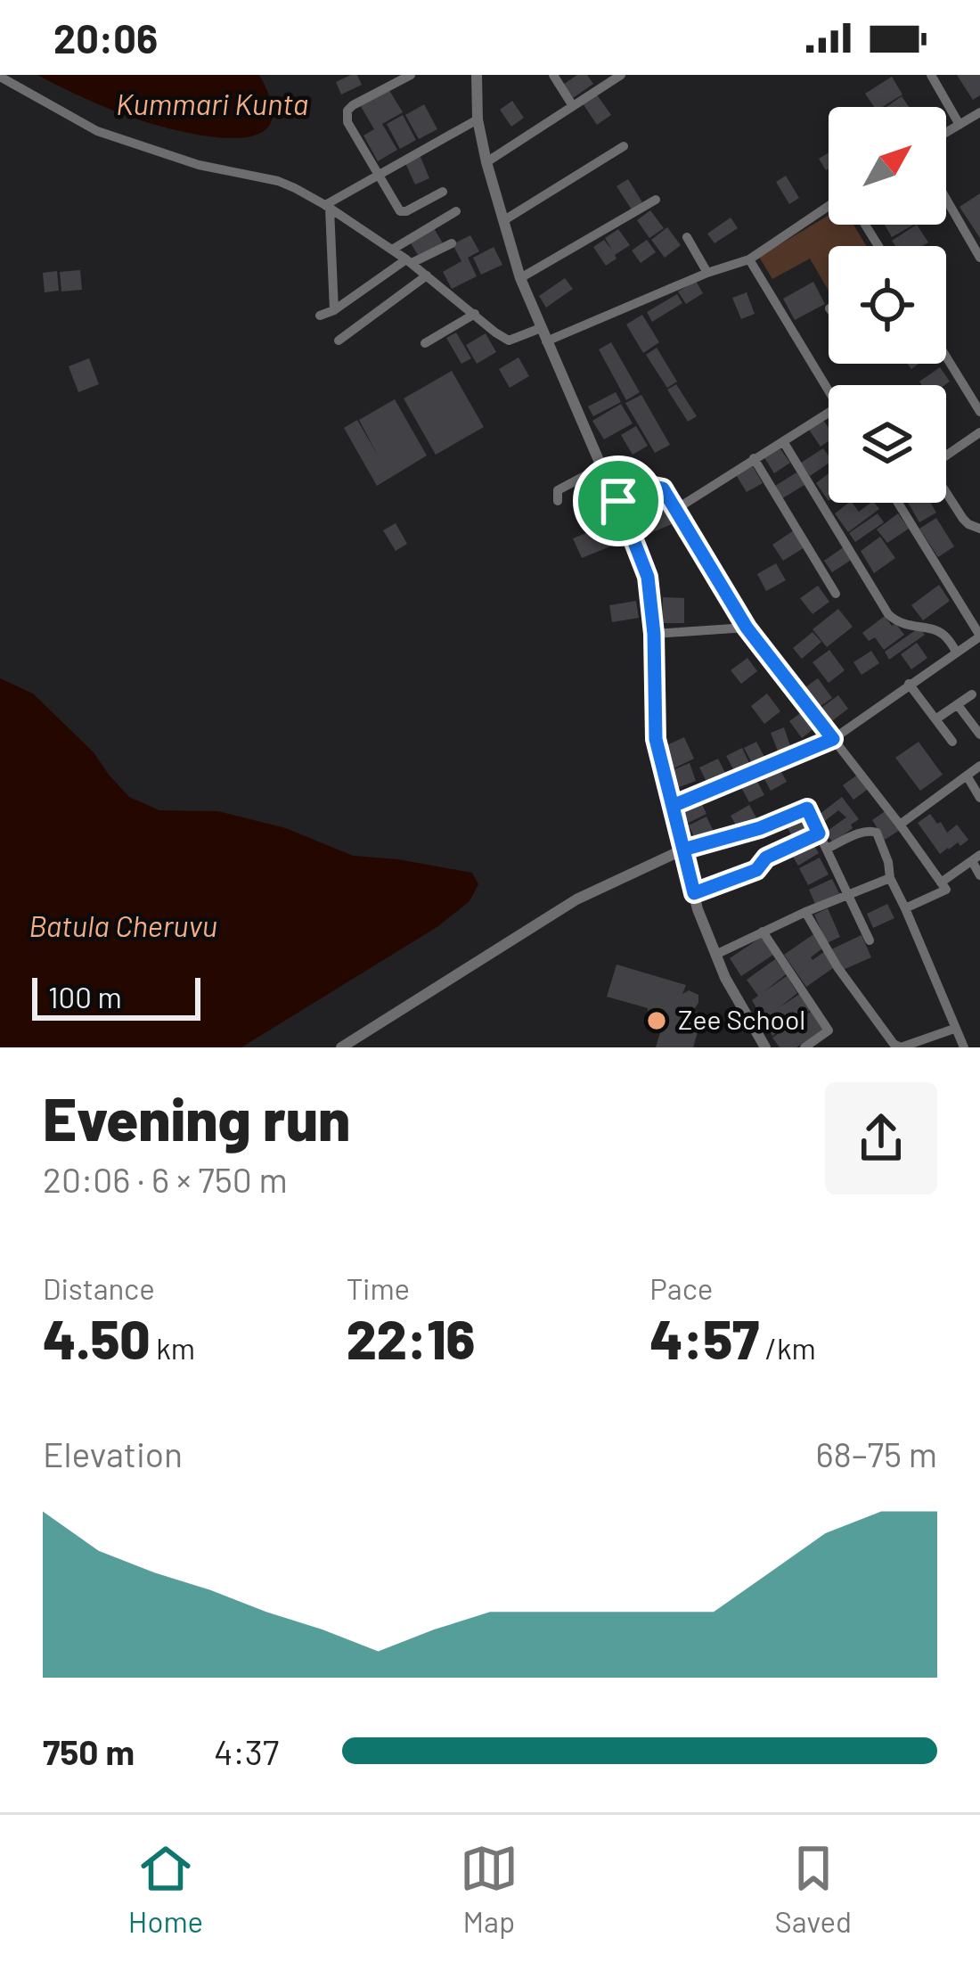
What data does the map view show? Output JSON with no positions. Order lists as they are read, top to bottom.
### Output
{
  "water": ["Kummari Kunta", "Batula Cheruvu"],
  "places": ["Zee School"],
  "scale_bar": "100 m",
  "north": "top right",
  "page": {
    "status": "20:06",
    "scale": "100 m",
    "heading": ["Evening run", "20:06 · 6 × 750 m"],
    "stats": [
      ["Distance", "4.50 km"],
      ["Time", "22:16"],
      ["Pace", "4:57 /km"]
    ],
    "chart": ["Elevation", "68–75 m"],
    "list": [
      {
        "name": "750 m",
        "note": "4:37"
      }
    ],
    "tabs": ["Home", "Map", "Saved"]
  }
}
